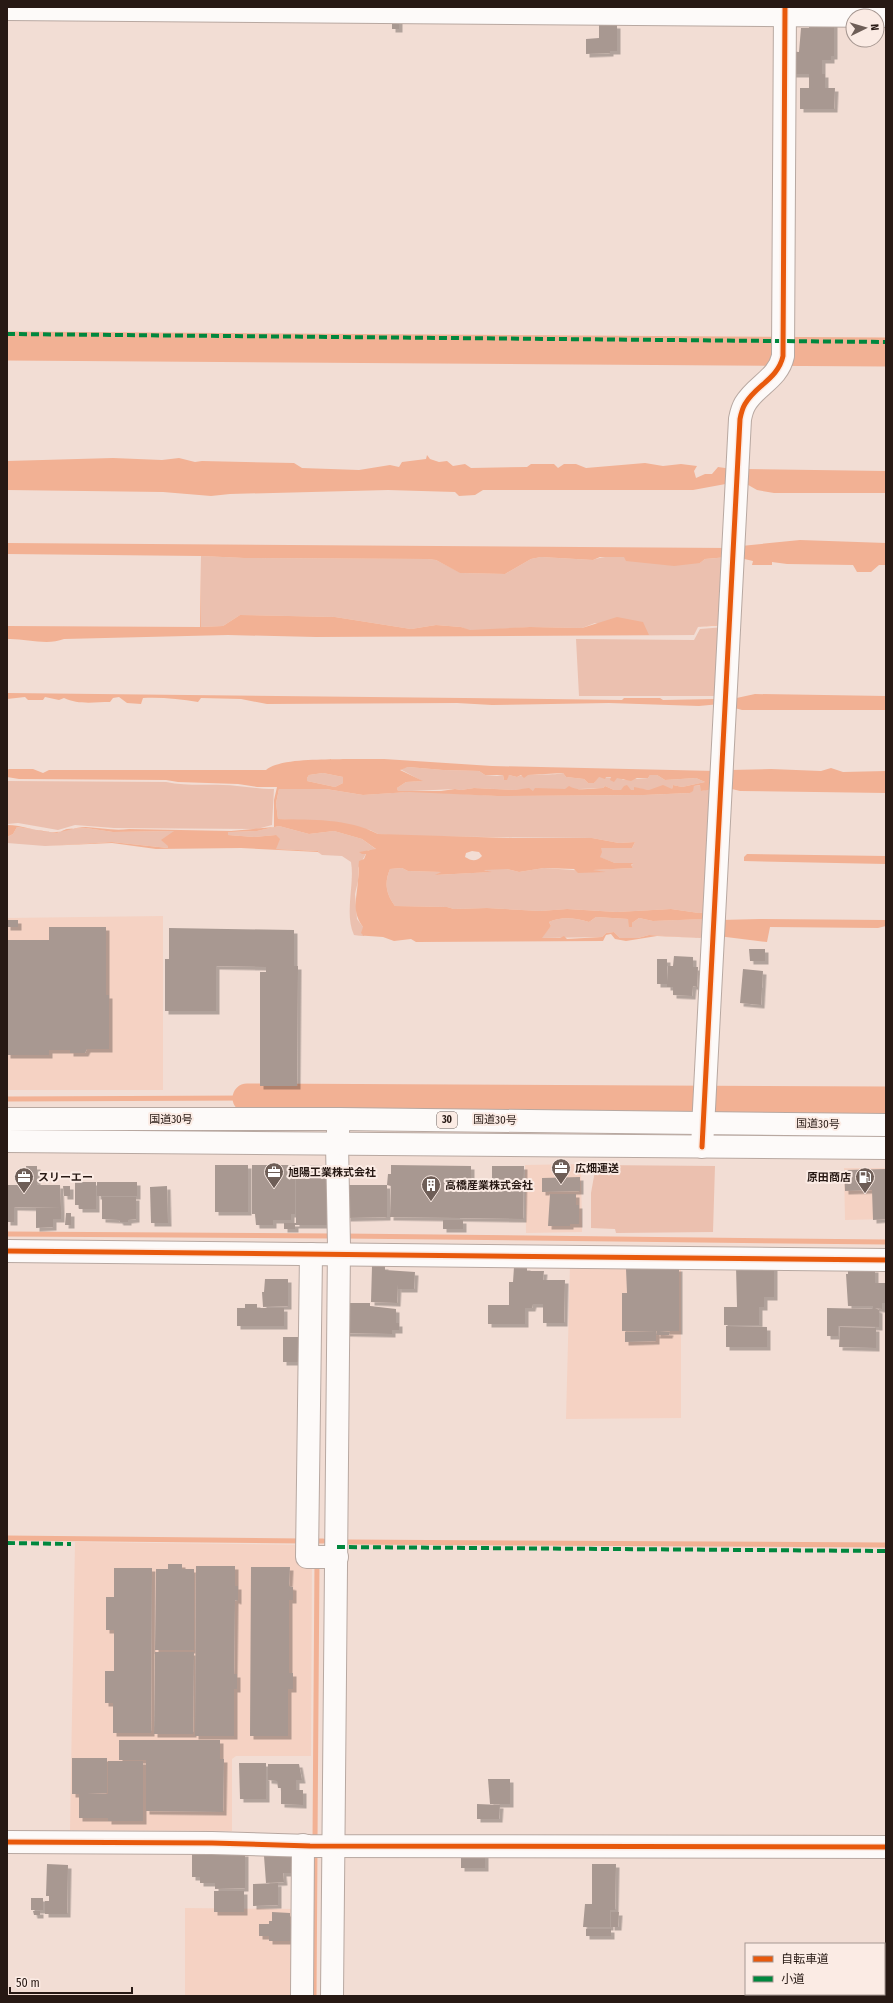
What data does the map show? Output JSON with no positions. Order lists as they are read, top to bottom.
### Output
{
  "streets": {
    "main road": ["国道30号", "30"]
  },
  "places": {
    "office": ["広畑運送", "旭陽工業株式会社", "スリーエー"],
    "fuel station": ["原田商店"],
    "building": ["高橋産業株式会社"]
  },
  "legend": ["自転車道", "小道"],
  "scale_bar": "50 m",
  "north": "right"
}
